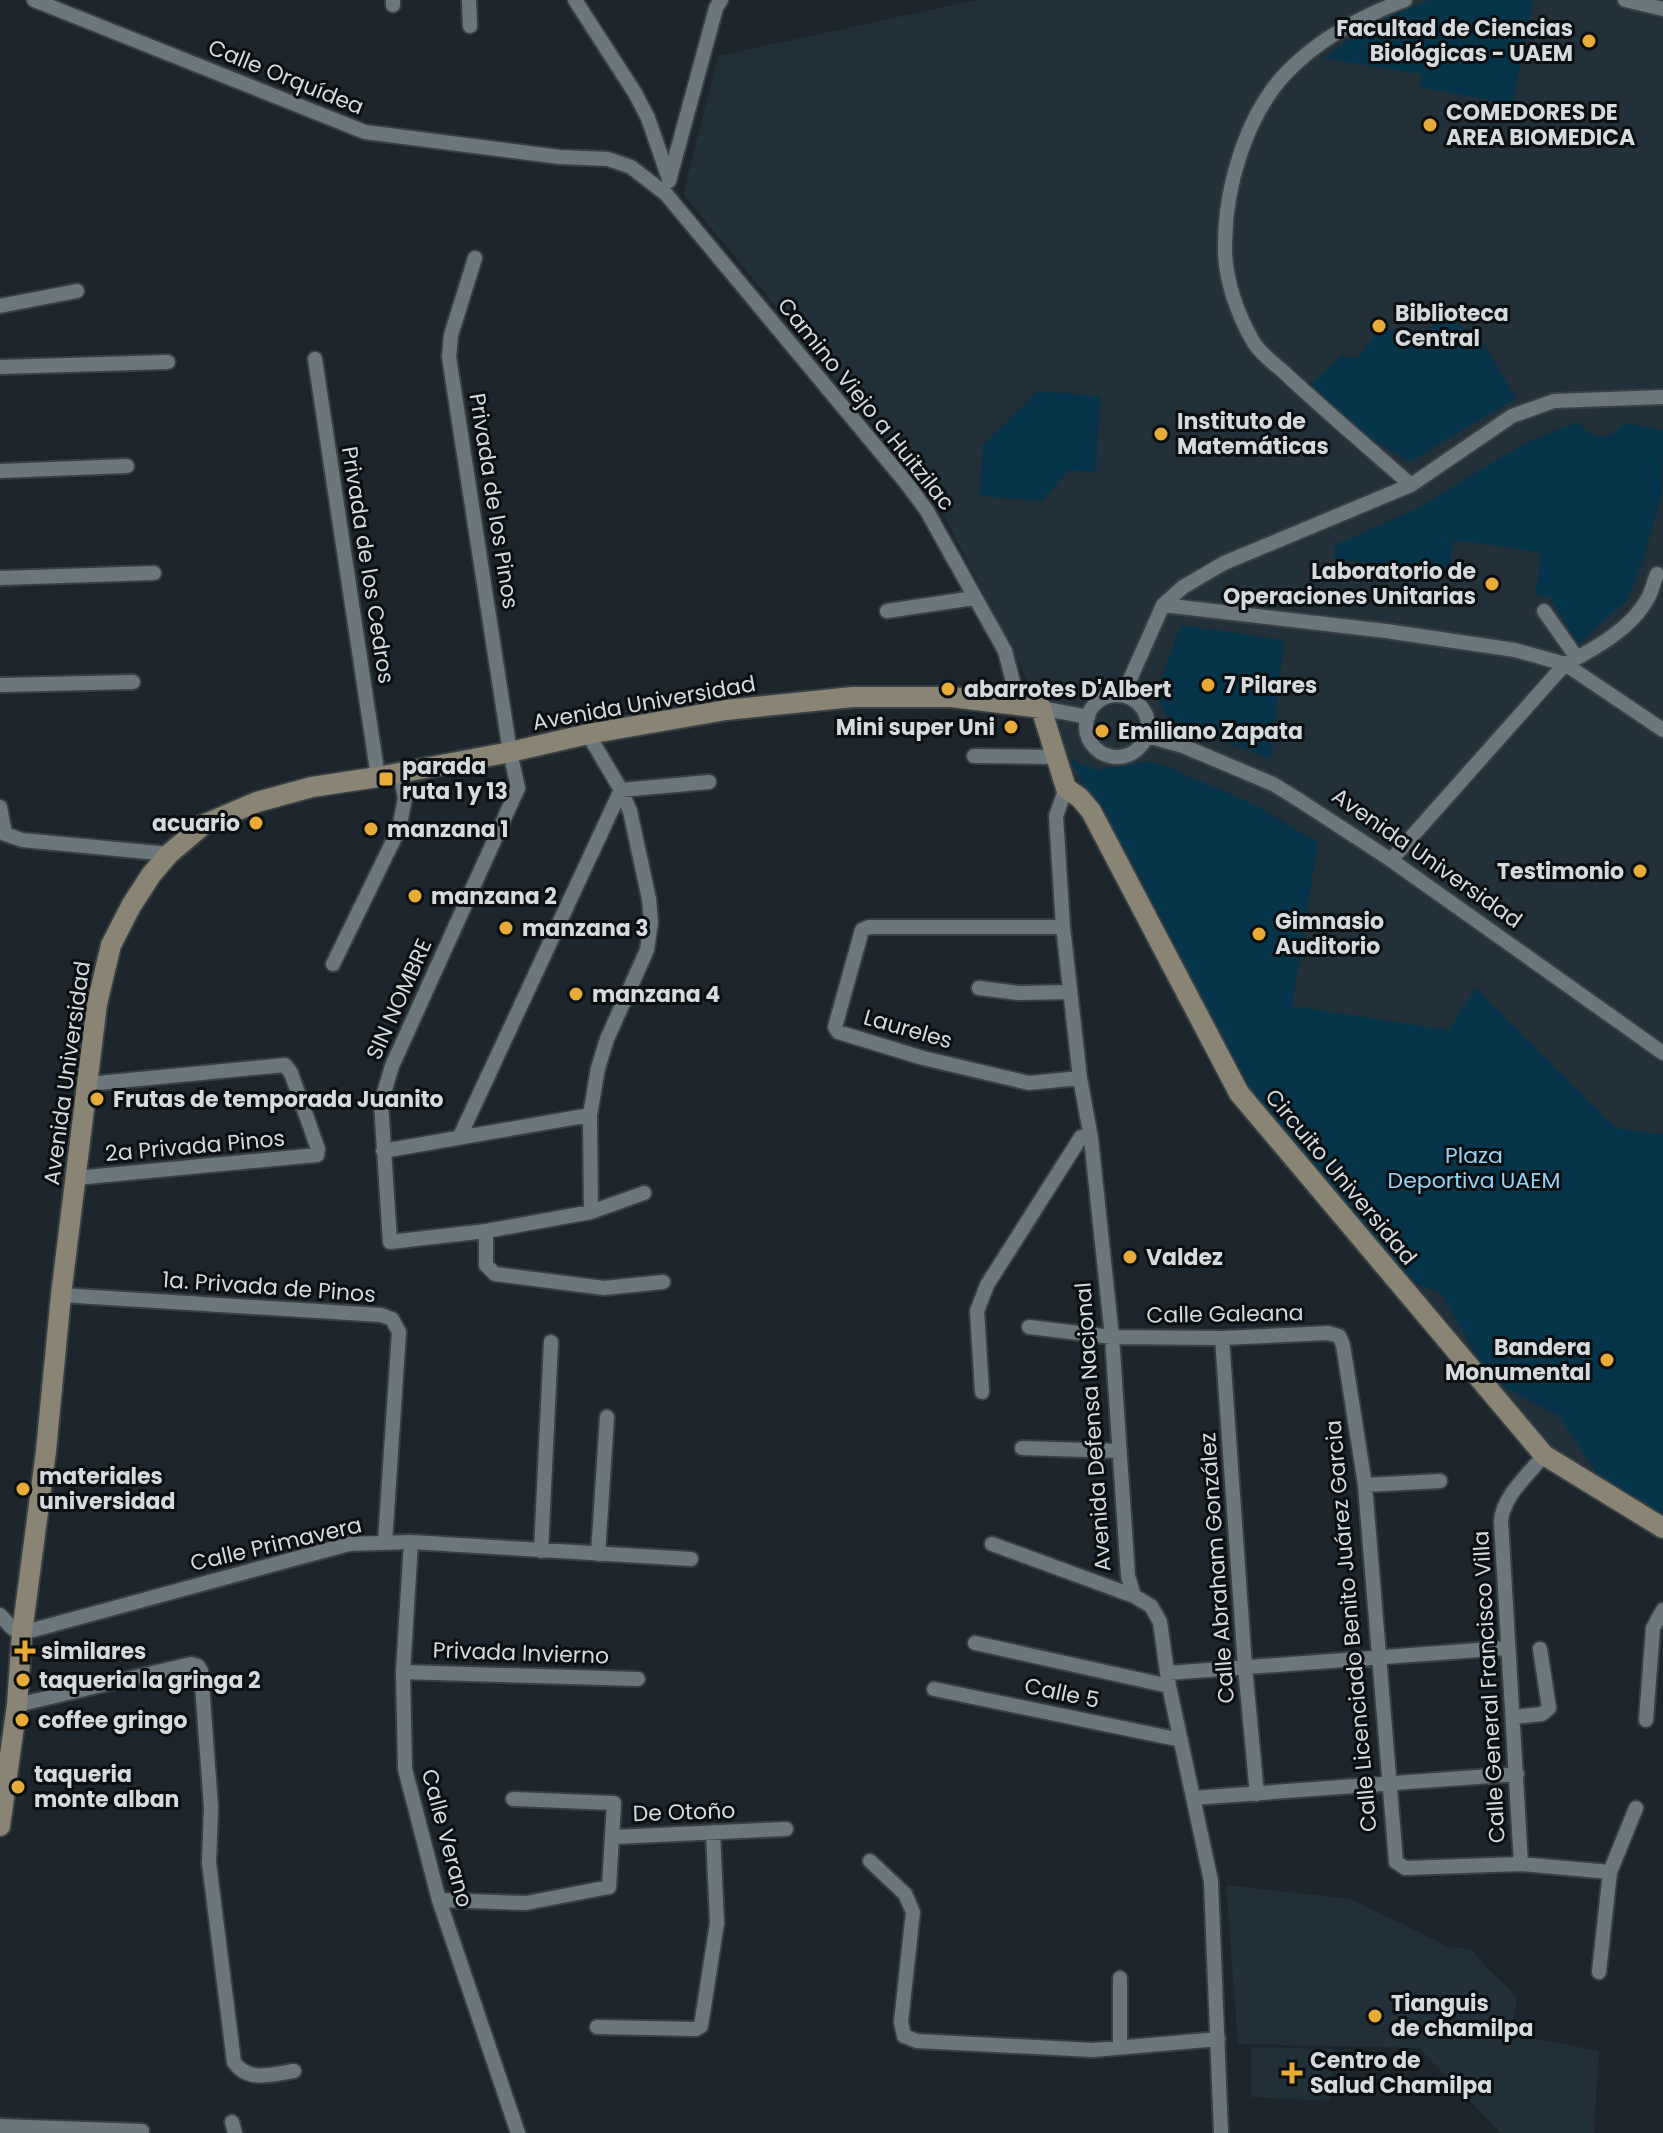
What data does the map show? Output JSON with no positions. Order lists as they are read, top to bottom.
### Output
{
  "streets": {
    "street": [
      "Calle Orquídea",
      "Camino Viejo a Huitzilac",
      "Privada de los Pinos",
      "Privada de los Cedros",
      "Avenida Universidad",
      "SIN NOMBRE",
      "Laureles",
      "2a Privada Pinos",
      "Circuito Universidad",
      "1a. Privada de Pinos",
      "Calle Galeana",
      "Avenida Defensa Nacional",
      "Calle Primavera",
      "Calle Abraham González",
      "Calle Licenciado Benito Juárez Garcia",
      "Privada Invierno",
      "Calle General Francisco Villa",
      "Calle 5",
      "De Otoño",
      "Calle Verano"
    ]
  },
  "crossings": [
    ["Calle Orquídea", "Camino Viejo a Huitzilac"],
    ["Camino Viejo a Huitzilac", "Avenida Universidad"],
    ["Privada de los Pinos", "Avenida Universidad"],
    ["Privada de los Pinos", "SIN NOMBRE"],
    ["Privada de los Cedros", "Avenida Universidad"],
    ["Avenida Universidad", "SIN NOMBRE"],
    ["Avenida Universidad", "2a Privada Pinos"],
    ["Avenida Universidad", "1a. Privada de Pinos"],
    ["Avenida Universidad", "Calle Primavera"],
    ["Laureles", "Avenida Defensa Nacional"],
    ["Circuito Universidad", "Avenida Defensa Nacional"],
    ["Circuito Universidad", "Calle General Francisco Villa"],
    ["1a. Privada de Pinos", "Calle Primavera"],
    ["Calle Galeana", "Avenida Defensa Nacional"],
    ["Calle Galeana", "Calle Abraham González"],
    ["Calle Galeana", "Calle Licenciado Benito Juárez Garcia"],
    ["Avenida Defensa Nacional", "Calle 5"],
    ["Calle Primavera", "Calle Verano"],
    ["Calle Licenciado Benito Juárez Garcia", "Calle General Francisco Villa"],
    ["Privada Invierno", "Calle Verano"],
    ["De Otoño", "Calle Verano"]
  ],
  "parks": ["Plaza Deportiva UAEM"],
  "places": {
    "other": [
      "Facultad de Ciencias Biológicas - UAEM",
      "COMEDORES DE AREA BIOMEDICA",
      "Biblioteca Central",
      "Instituto de Matemáticas",
      "Laboratorio de Operaciones Unitarias",
      "7 Pilares",
      "abarrotes D'Albert",
      "Mini super Uni",
      "Emiliano Zapata",
      "acuario",
      "manzana 1",
      "Testimonio",
      "manzana 2",
      "manzana 3",
      "Gimnasio Auditorio",
      "manzana 4",
      "Frutas de temporada Juanito",
      "Valdez",
      "Bandera Monumental",
      "materiales universidad",
      "taqueria la gringa 2",
      "coffee gringo",
      "taqueria monte alban",
      "Tianguis de chamilpa"
    ],
    "transit": ["parada ruta 1 y 13"],
    "health": ["similares", "Centro de Salud Chamilpa"]
  }
}
